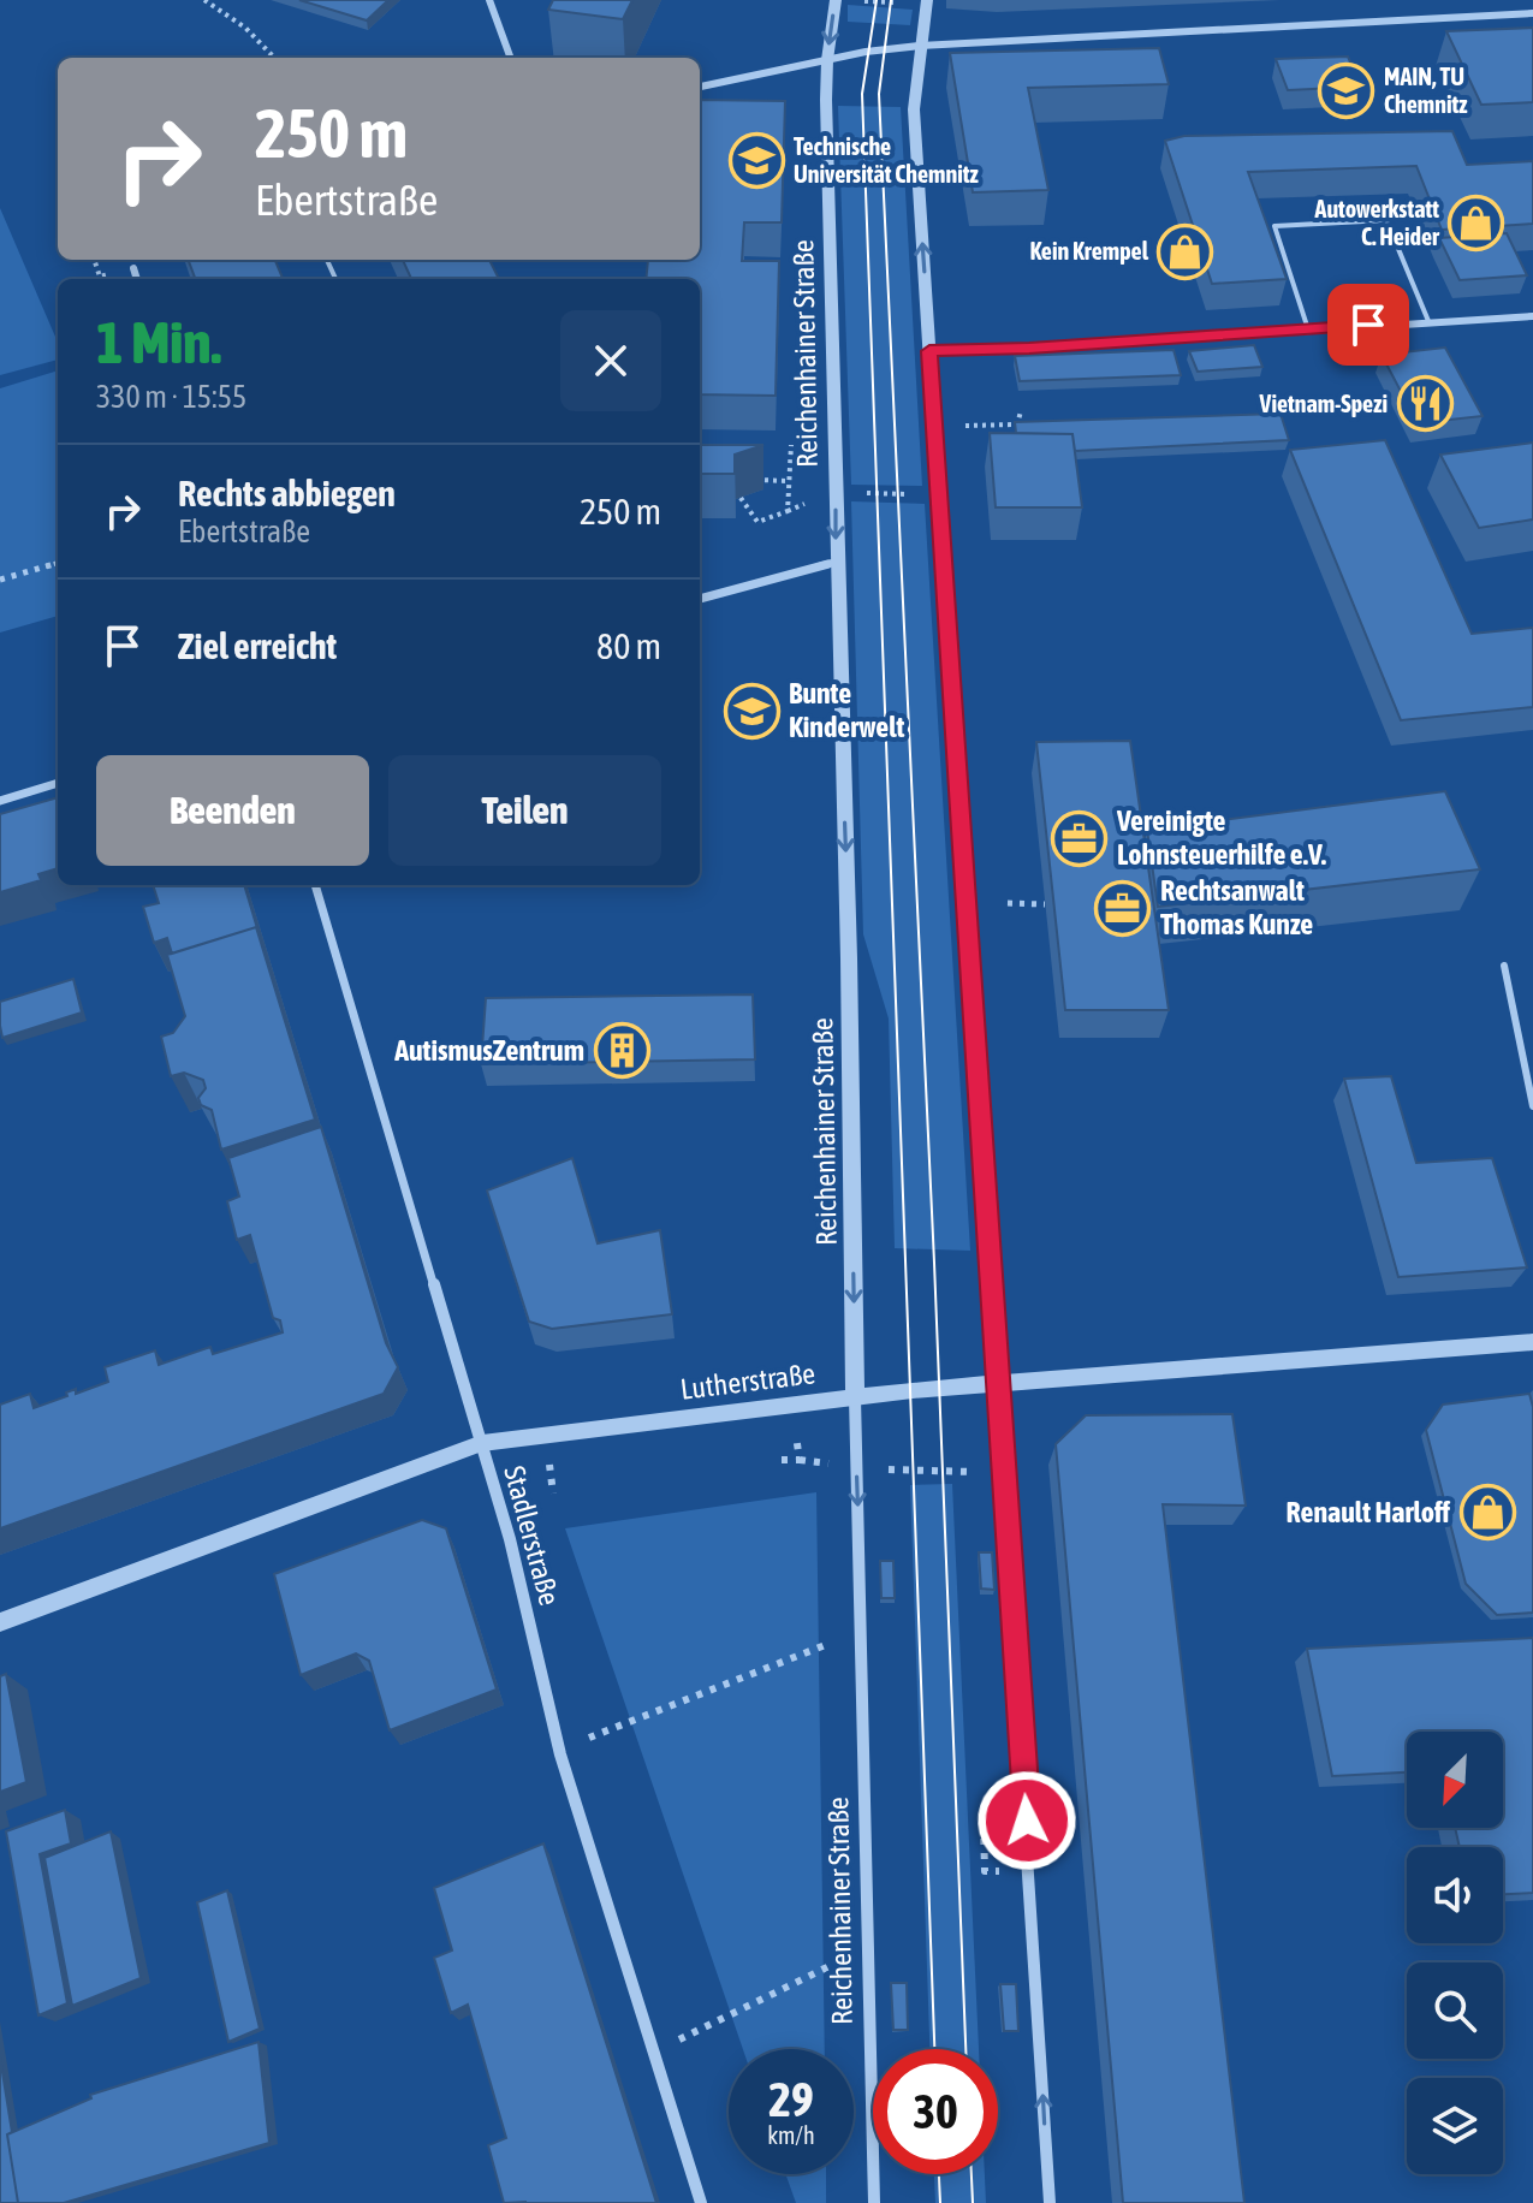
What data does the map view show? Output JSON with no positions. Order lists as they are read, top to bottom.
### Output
{
  "streets": {
    "street": ["Reichenhainer Straße", "Lutherstraße", "Stadlerstraße"]
  },
  "crossings": [
    ["Reichenhainer Straße", "Lutherstraße"],
    ["Lutherstraße", "Stadlerstraße"]
  ],
  "places": {
    "school or university": ["MAIN, TU Chemnitz", "Technische Universität Chemnitz", "Bunte Kinderwelt"],
    "shop": ["Autowerkstatt C. Heider", "Kein Krempel", "Renault Harloff"],
    "restaurant": ["Vietnam-Spezi"],
    "office": ["Vereinigte Lohnsteuerhilfe e.V.", "Rechtsanwalt Thomas Kunze"],
    "building": ["AutismusZentrum"]
  },
  "north": "bottom left",
  "page": {
    "turn": ["250 m", "Ebertstraße"],
    "heading": ["1 Min.", "330 m · 15:55"],
    "list": [
      {
        "name": "Rechts abbiegen",
        "note": "Ebertstraße",
        "value": "250 m"
      },
      {
        "name": "Ziel erreicht",
        "value": "80 m"
      }
    ],
    "buttons": ["Beenden", "Teilen"],
    "speed": "29 km/h",
    "limit": "30"
  }
}
